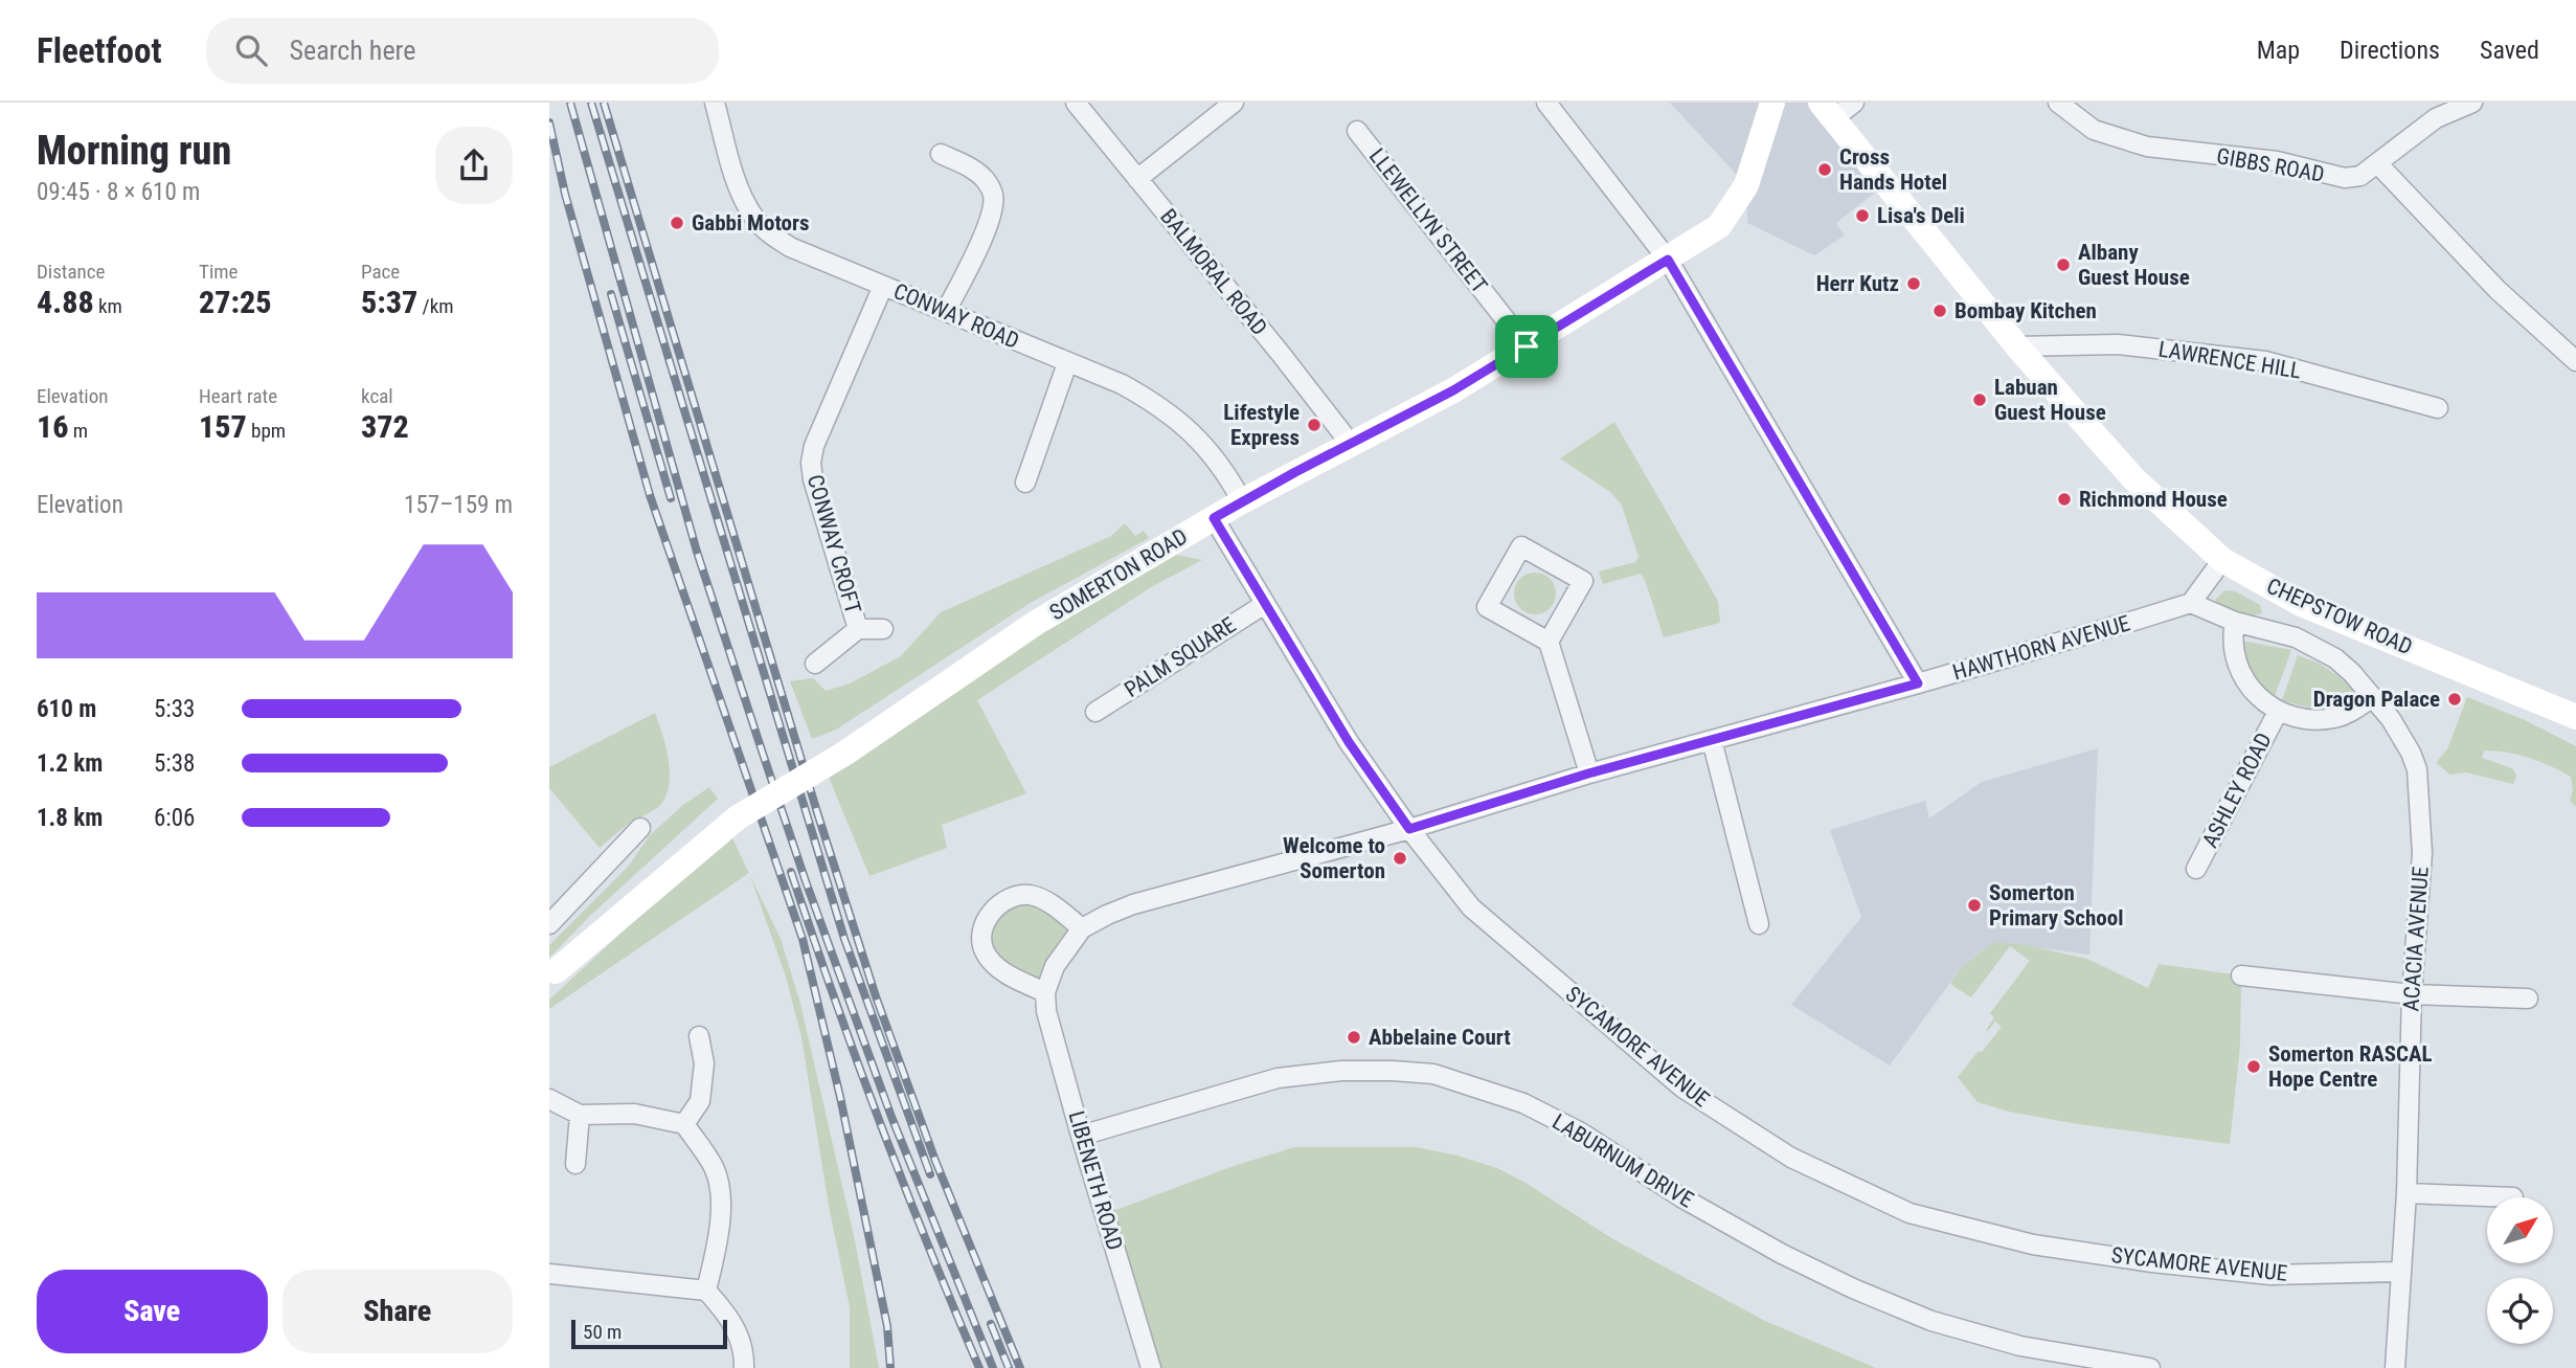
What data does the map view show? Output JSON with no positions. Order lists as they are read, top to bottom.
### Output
{
  "streets": {
    "street": [
      "GIBBS ROAD",
      "LLEWELLYN STREET",
      "BALMORAL ROAD",
      "CONWAY ROAD",
      "LAWRENCE HILL",
      "CONWAY CROFT",
      "SOMERTON ROAD",
      "CHEPSTOW ROAD",
      "HAWTHORN AVENUE",
      "PALM SQUARE",
      "ASHLEY ROAD",
      "ACACIA AVENUE",
      "SYCAMORE AVENUE",
      "LABURNUM DRIVE",
      "LIBENETH ROAD"
    ]
  },
  "crossings": [
    ["LLEWELLYN STREET", "SOMERTON ROAD"],
    ["BALMORAL ROAD", "SOMERTON ROAD"],
    ["CONWAY ROAD", "CONWAY CROFT"],
    ["CONWAY ROAD", "SOMERTON ROAD"],
    ["LAWRENCE HILL", "CHEPSTOW ROAD"],
    ["SOMERTON ROAD", "SYCAMORE AVENUE"],
    ["HAWTHORN AVENUE", "ACACIA AVENUE"],
    ["HAWTHORN AVENUE", "SYCAMORE AVENUE"],
    ["HAWTHORN AVENUE", "LIBENETH ROAD"],
    ["PALM SQUARE", "SYCAMORE AVENUE"],
    ["ACACIA AVENUE", "SYCAMORE AVENUE"],
    ["LABURNUM DRIVE", "LIBENETH ROAD"]
  ],
  "places": [
    "Cross Hands Hotel",
    "Lisa's Deli",
    "Gabbi Motors",
    "Albany Guest House",
    "Herr Kutz",
    "Bombay Kitchen",
    "Labuan Guest House",
    "Lifestyle Express",
    "Richmond House",
    "Dragon Palace",
    "Welcome to Somerton",
    "Somerton Primary School",
    "Abbelaine Court",
    "Somerton RASCAL Hope Centre"
  ],
  "scale_bar": "50 m",
  "north": "top right",
  "page": {
    "header": "Fleetfoot",
    "search": "Search here",
    "nav": ["Map", "Directions", "Saved"],
    "heading": ["Morning run", "09:45 · 8 × 610 m"],
    "stats": [
      ["Distance", "4.88 km"],
      ["Time", "27:25"],
      ["Pace", "5:37 /km"],
      ["Elevation", "16 m"],
      ["Heart rate", "157 bpm"],
      ["kcal", "372"]
    ],
    "chart": ["Elevation", "157–159 m"],
    "list": [
      {
        "name": "610 m",
        "note": "5:33"
      },
      {
        "name": "1.2 km",
        "note": "5:38"
      },
      {
        "name": "1.8 km",
        "note": "6:06"
      }
    ],
    "buttons": ["Save", "Share"],
    "scale": "50 m"
  }
}
